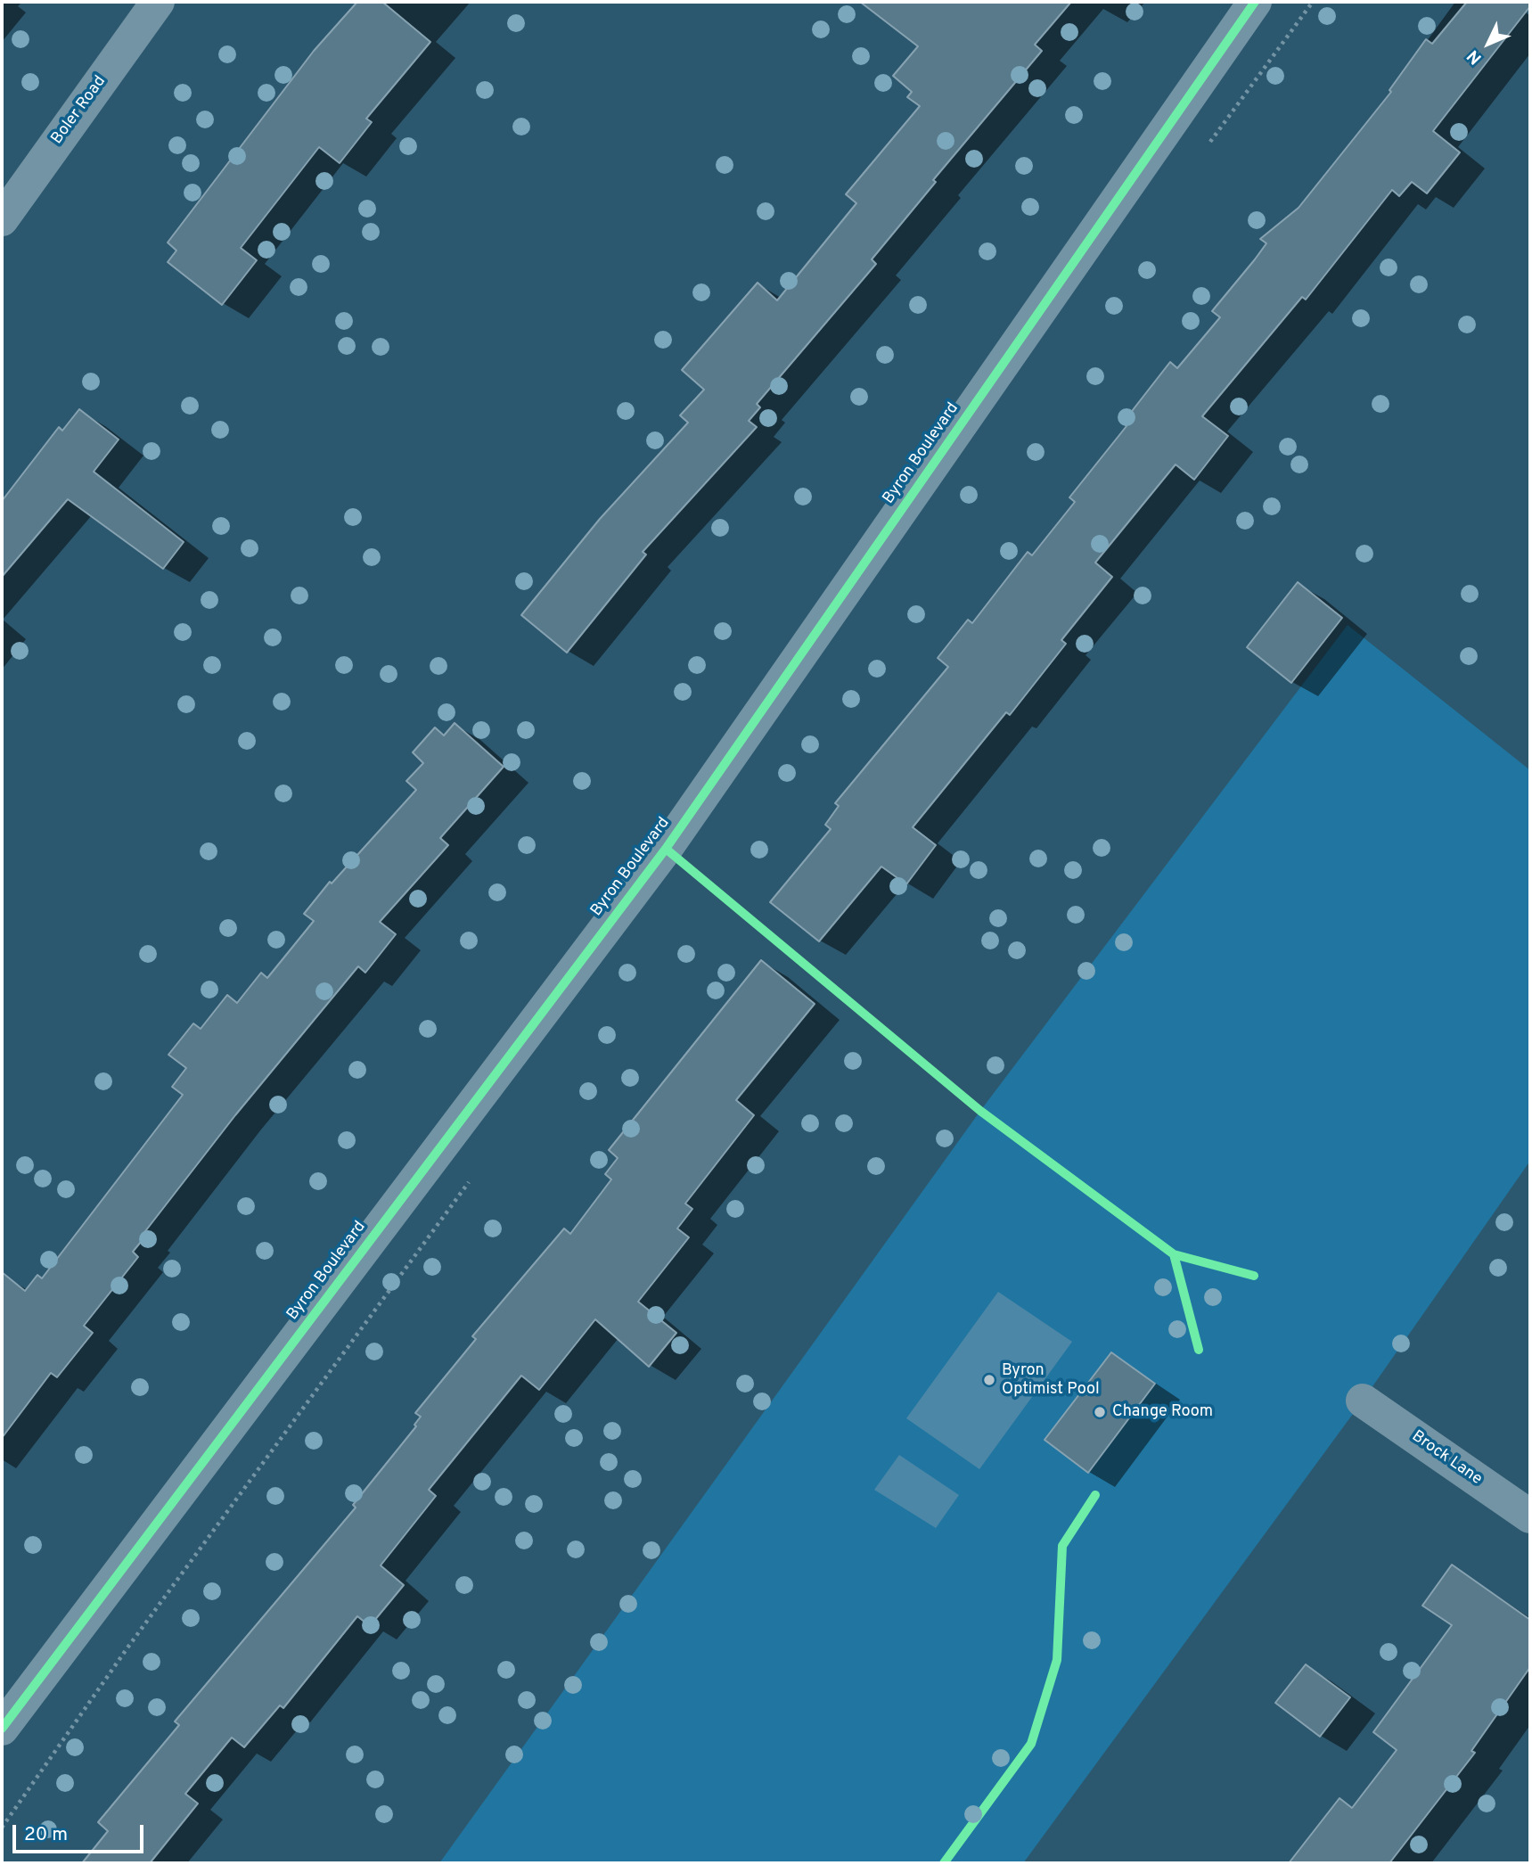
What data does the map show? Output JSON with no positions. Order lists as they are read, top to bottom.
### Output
{
  "streets": {
    "street": ["Boler Road", "Byron Boulevard", "Brock Lane"]
  },
  "places": ["Byron Optimist Pool", "Change Room"],
  "scale_bar": "20 m",
  "north": "bottom left"
}
